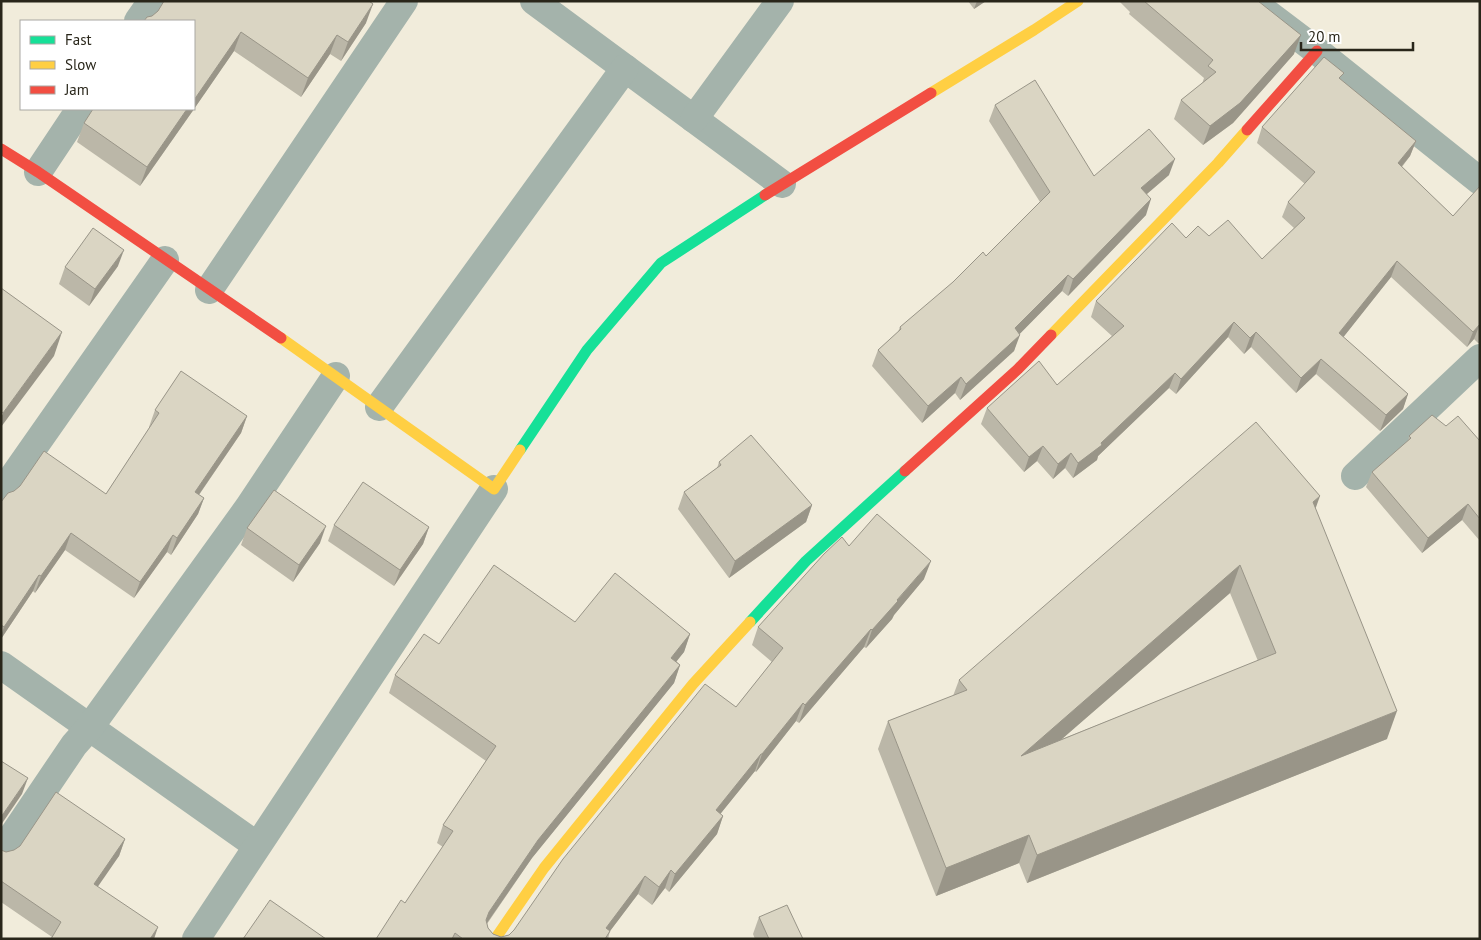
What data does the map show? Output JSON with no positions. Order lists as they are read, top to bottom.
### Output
{
  "legend": ["Fast", "Slow", "Jam"],
  "scale_bar": "20 m"
}
